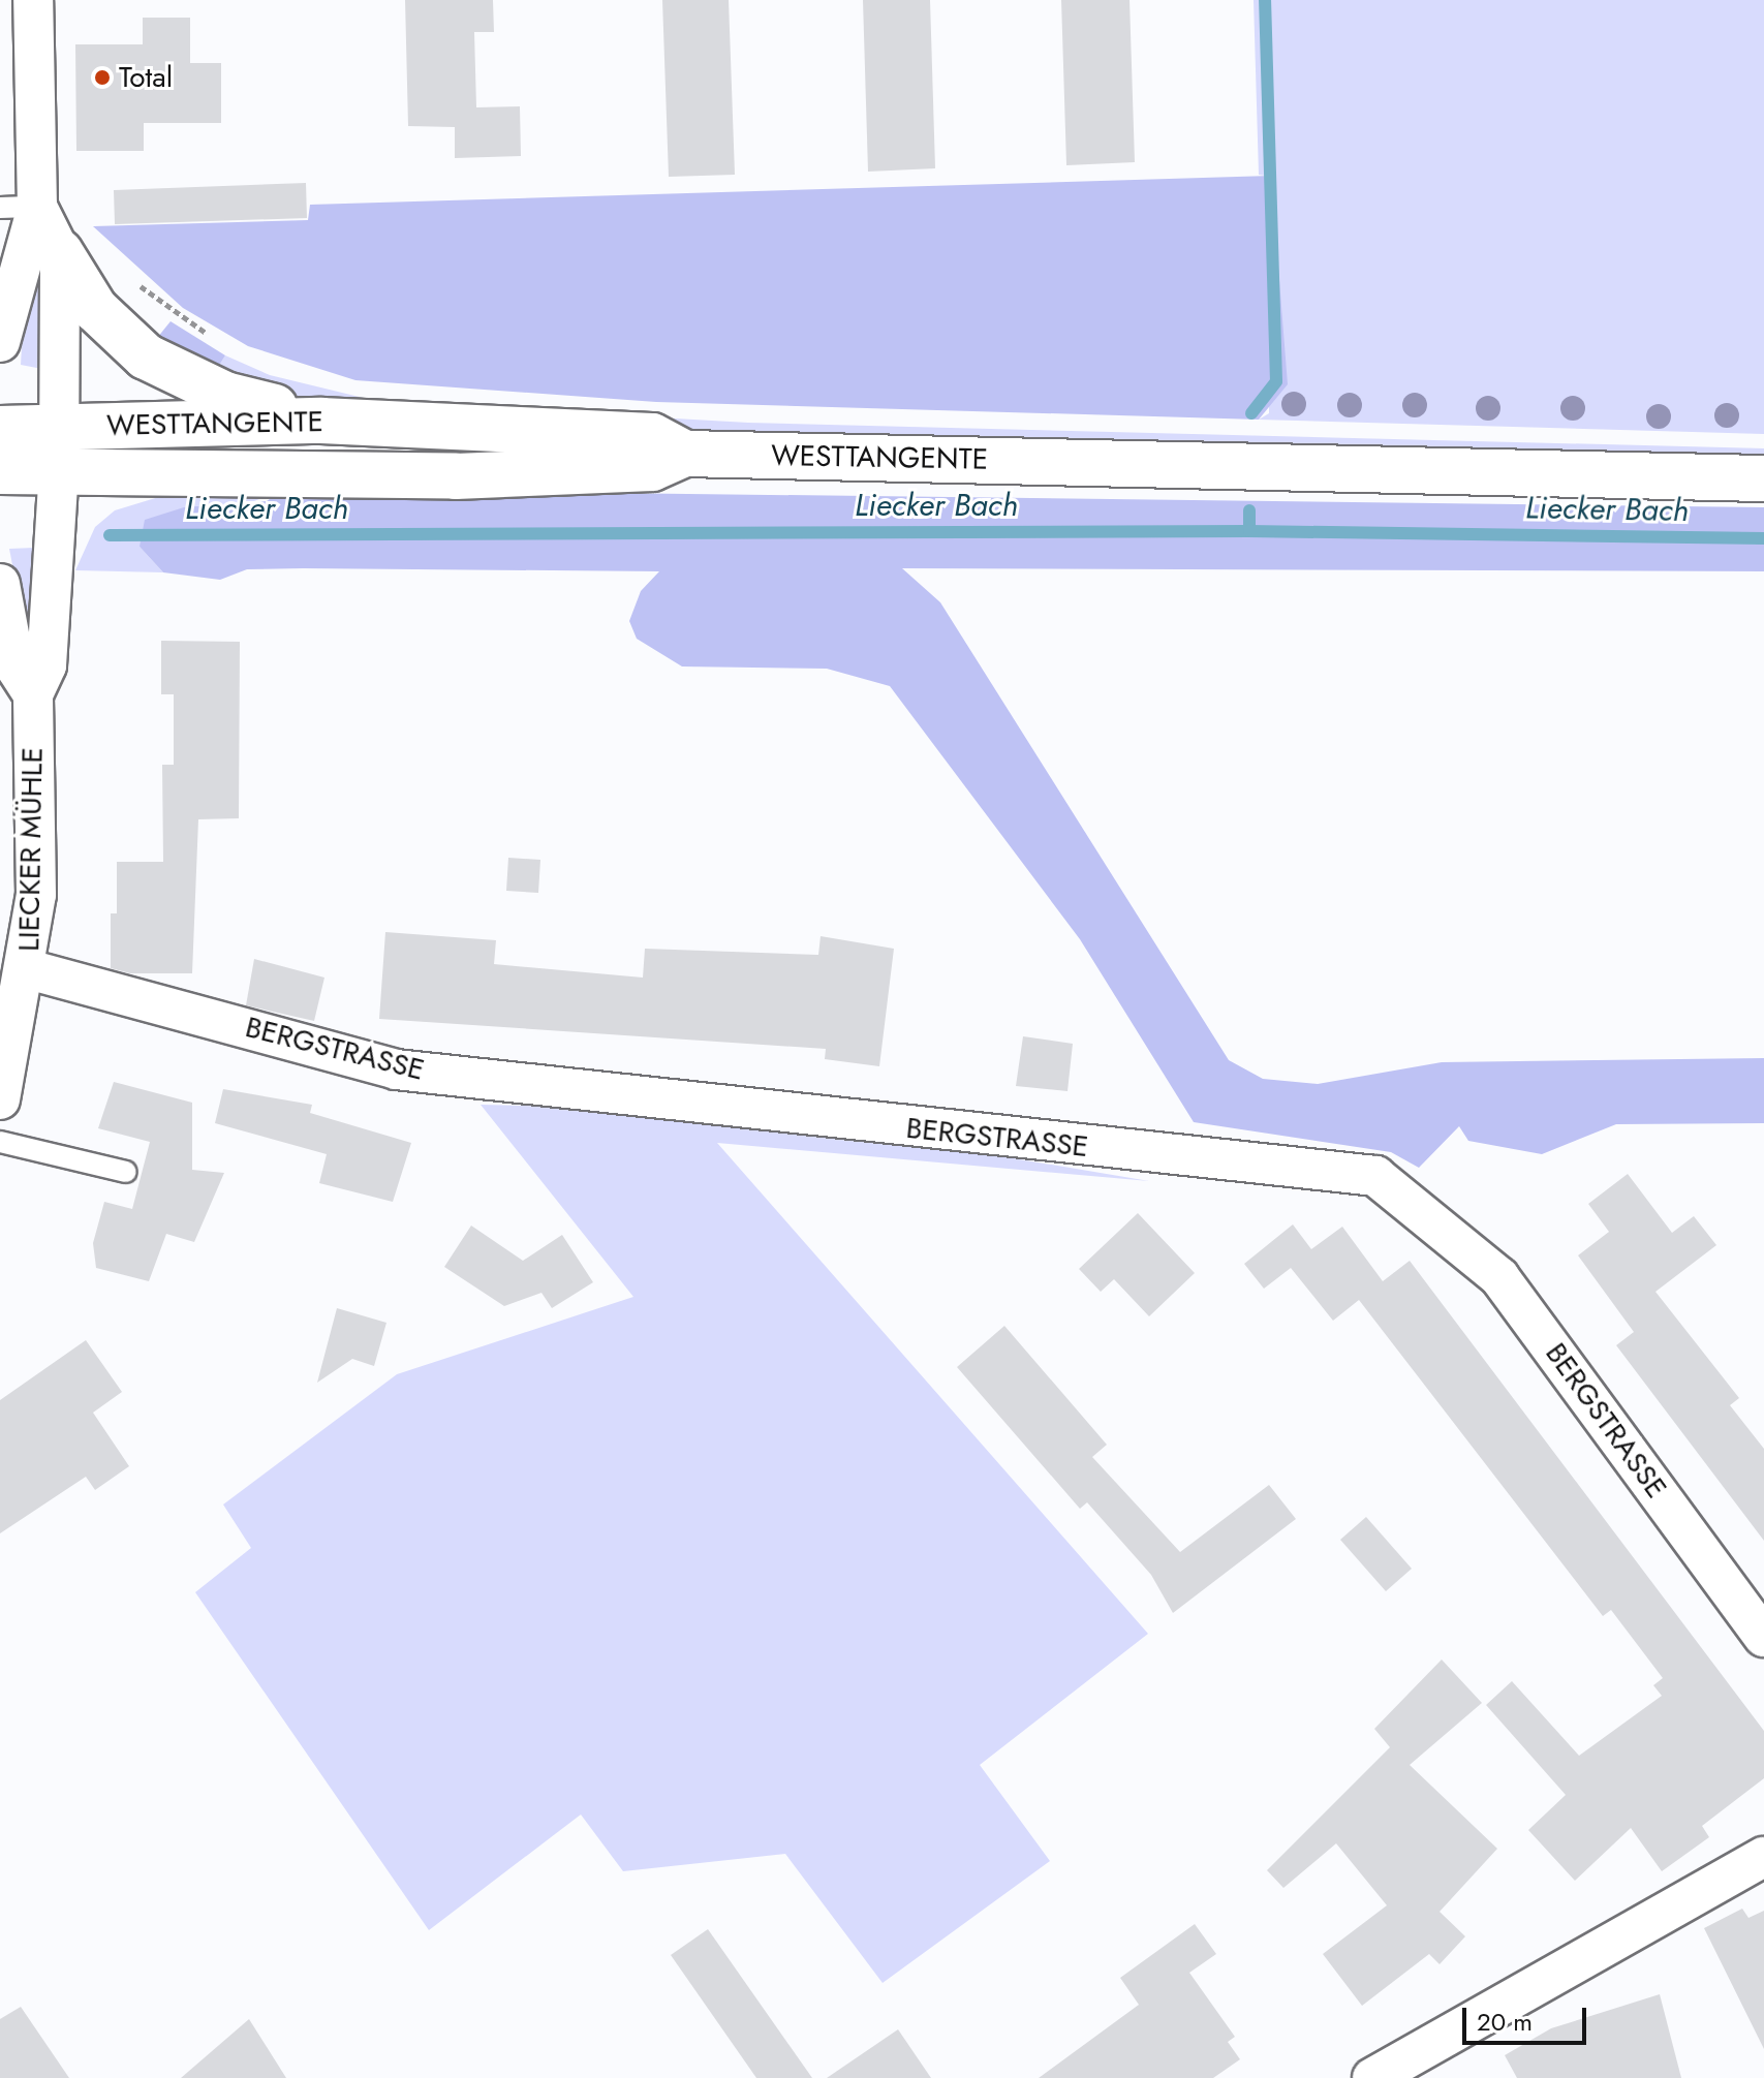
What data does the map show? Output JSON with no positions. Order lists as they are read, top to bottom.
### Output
{
  "streets": {
    "main road": ["WESTTANGENTE"],
    "street": ["LIECKER MÜHLE", "BERGSTRASSE"]
  },
  "crossings": [
    ["WESTTANGENTE", "LIECKER MÜHLE"],
    ["LIECKER MÜHLE", "BERGSTRASSE"]
  ],
  "water": ["Liecker Bach"],
  "places": ["Total"],
  "scale_bar": "20 m"
}
